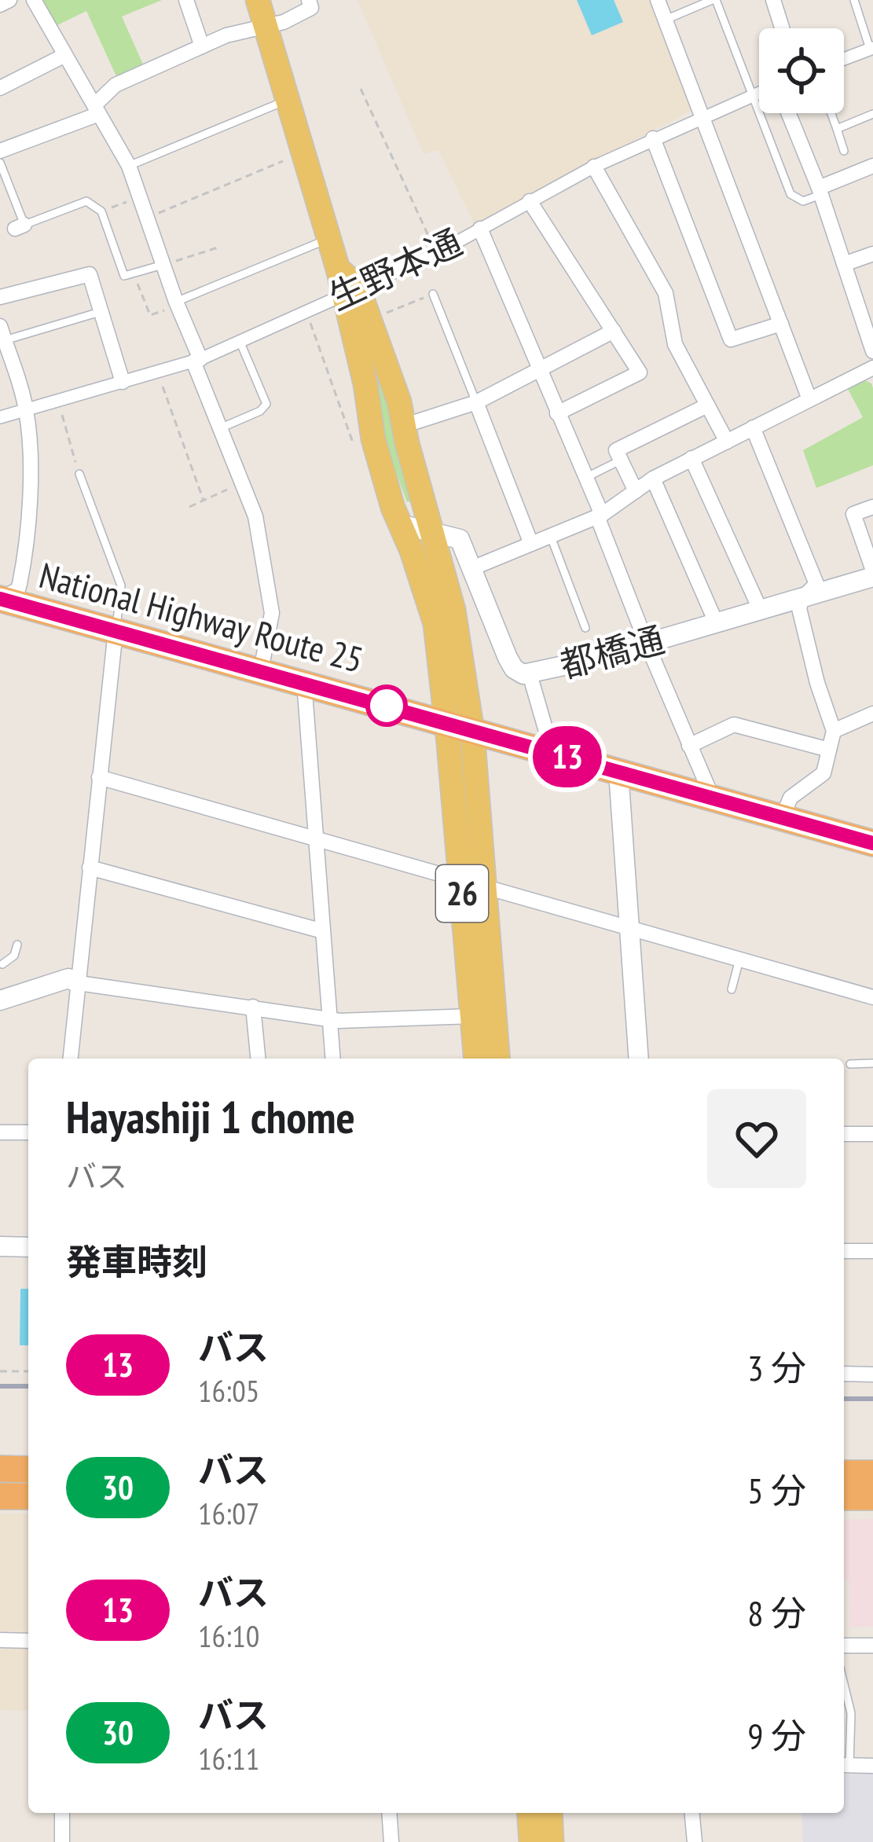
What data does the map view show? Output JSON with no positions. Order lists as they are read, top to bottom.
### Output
{
  "streets": {
    "highway": ["National Highway Route 25"],
    "main road": ["26"],
    "street": ["生野本通", "都橋通"]
  },
  "crossings": [
    ["National Highway Route 25", "26"]
  ],
  "lines": ["bus line 13"],
  "page": {
    "on_map": "13",
    "heading": [
      ["Hayashiji 1 chome", "バス"],
      "発車時刻"
    ],
    "list": [
      {
        "mark": "13",
        "name": "バス",
        "note": "16:05",
        "value": "3 分"
      },
      {
        "mark": "30",
        "name": "バス",
        "note": "16:07",
        "value": "5 分"
      },
      {
        "mark": "13",
        "name": "バス",
        "note": "16:10",
        "value": "8 分"
      },
      {
        "mark": "30",
        "name": "バス",
        "note": "16:11",
        "value": "9 分"
      }
    ]
  }
}
